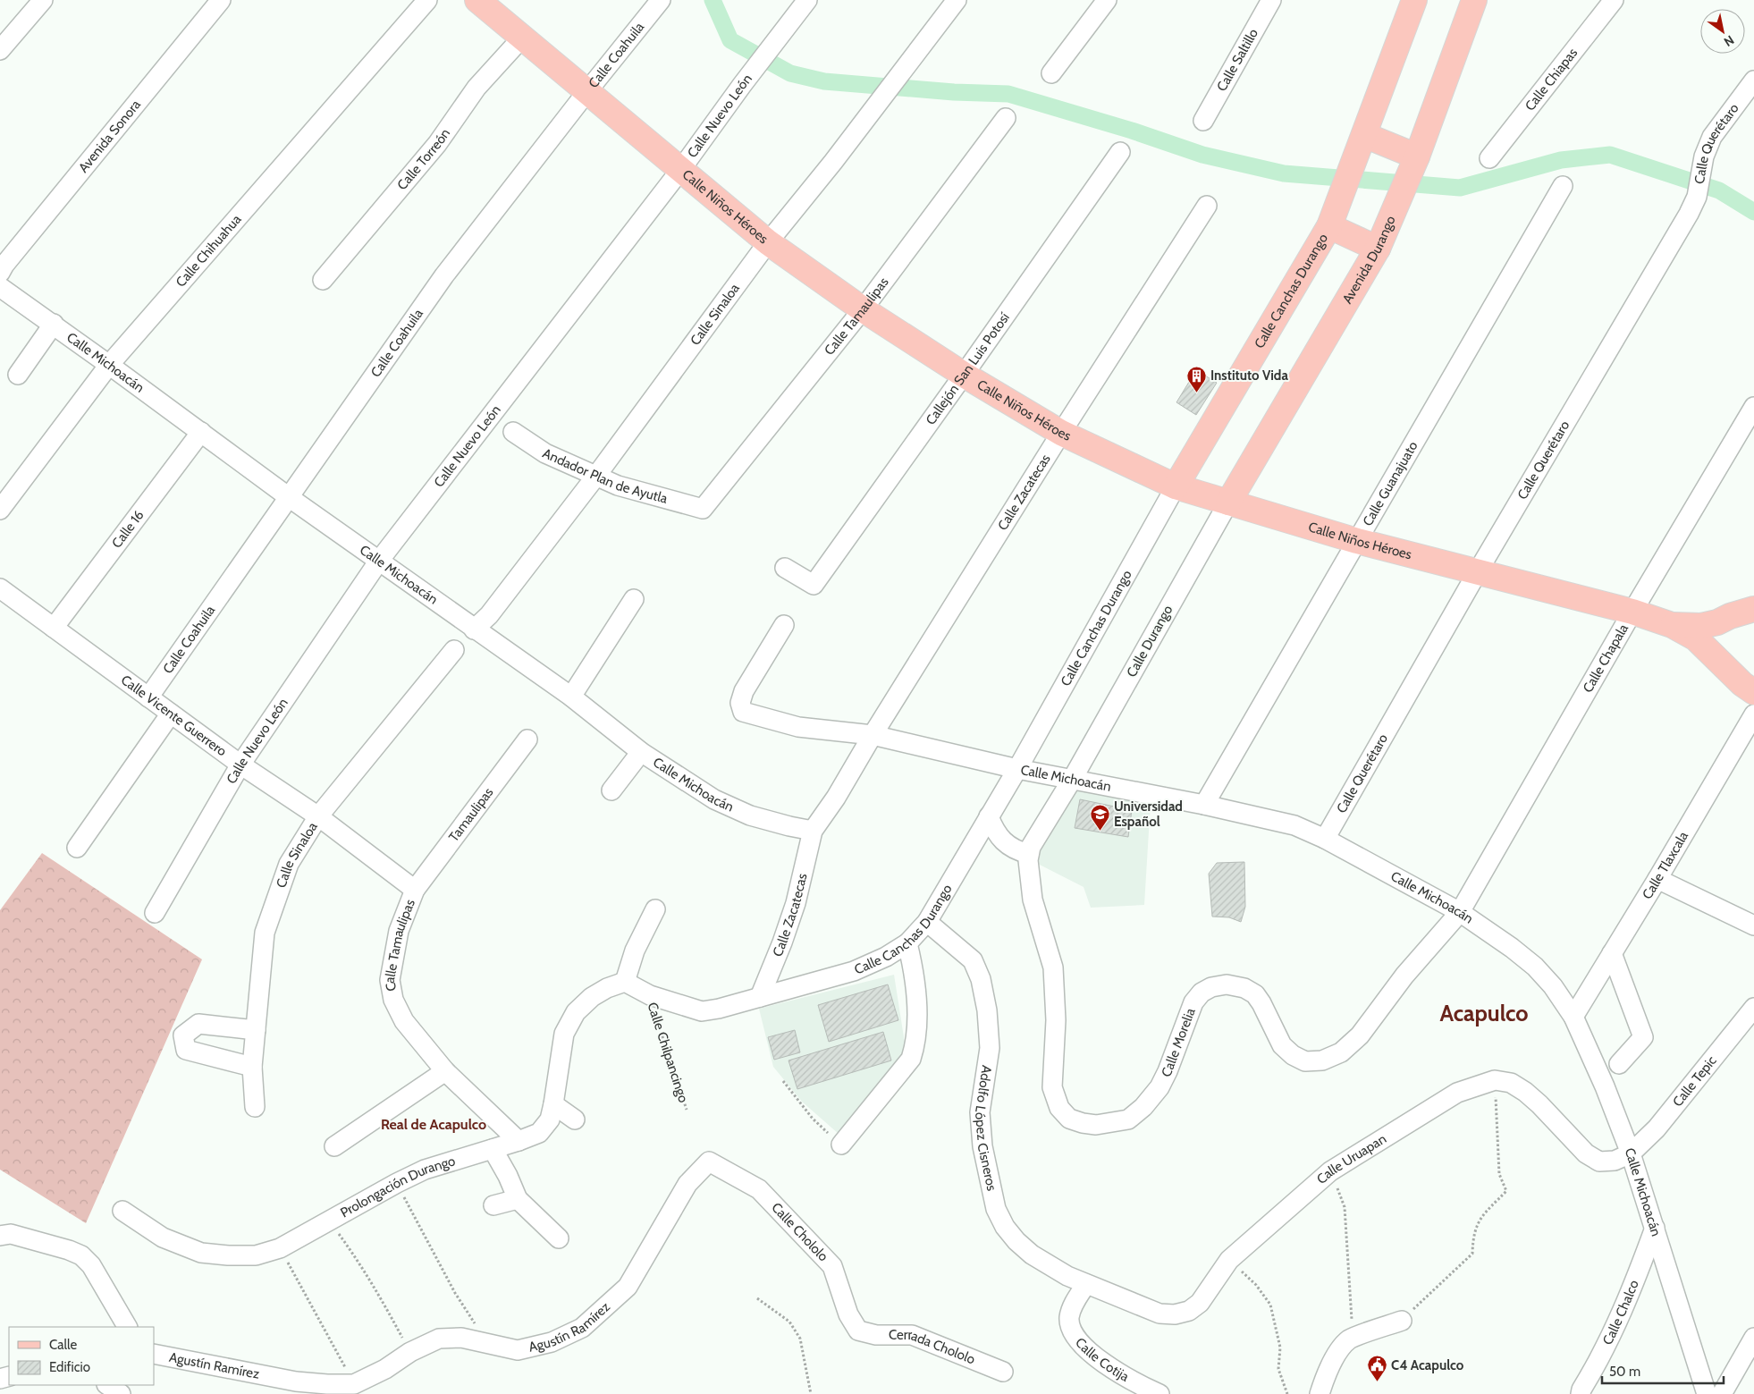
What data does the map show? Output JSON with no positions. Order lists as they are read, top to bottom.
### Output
{
  "streets": {
    "main road": ["Calle Niños Héroes", "Avenida Durango", "Calle Canchas Durango"],
    "street": [
      "Calle Coahuila",
      "Calle Saltillo",
      "Calle Chiapas",
      "Calle Nuevo León",
      "Avenida Sonora",
      "Calle Querétaro",
      "Calle Torreón",
      "Calle Chihuahua",
      "Calle Sinaloa",
      "Calle Tamaulipas",
      "Calle Michoacán",
      "Callejón San Luis Potosí",
      "Andador Plan de Ayutla",
      "Calle Guanajuato",
      "Calle Zacatecas",
      "Calle 16",
      "Calle Durango",
      "Calle Chapala",
      "Calle Vicente Guerrero",
      "Tamaulipas",
      "Calle Tlaxcala",
      "Calle Morelia",
      "Calle Tepic",
      "Adolfo López Cisneros",
      "Calle Uruapan",
      "Prolongación Durango",
      "Calle Chololo",
      "Calle Chalco",
      "Agustín Ramírez",
      "Cerrada Chololo",
      "Calle Cotija"
    ],
    "path": ["Calle Chilpancingo"]
  },
  "crossings": [
    ["Calle Coahuila", "Calle Niños Héroes"],
    ["Calle Coahuila", "Calle Michoacán"],
    ["Calle Coahuila", "Calle Vicente Guerrero"],
    ["Calle Nuevo León", "Calle Niños Héroes"],
    ["Calle Nuevo León", "Calle Michoacán"],
    ["Calle Nuevo León", "Calle Vicente Guerrero"],
    ["Calle Querétaro", "Calle Niños Héroes"],
    ["Calle Querétaro", "Calle Michoacán"],
    ["Calle Torreón", "Calle Niños Héroes"],
    ["Calle Niños Héroes", "Avenida Durango"],
    ["Calle Niños Héroes", "Calle Canchas Durango"],
    ["Calle Niños Héroes", "Calle Sinaloa"],
    ["Calle Niños Héroes", "Calle Tamaulipas"],
    ["Calle Niños Héroes", "Callejón San Luis Potosí"],
    ["Calle Niños Héroes", "Calle Guanajuato"],
    ["Calle Niños Héroes", "Calle Zacatecas"],
    ["Calle Niños Héroes", "Calle Durango"],
    ["Calle Niños Héroes", "Calle Chapala"],
    ["Calle Chihuahua", "Calle Michoacán"],
    ["Avenida Durango", "Calle Durango"],
    ["Calle Canchas Durango", "Calle Michoacán"],
    ["Calle Canchas Durango", "Calle Zacatecas"],
    ["Calle Canchas Durango", "Calle Chilpancingo"],
    ["Calle Canchas Durango", "Adolfo López Cisneros"],
    ["Calle Canchas Durango", "Prolongación Durango"],
    ["Calle Sinaloa", "Calle Michoacán"],
    ["Calle Sinaloa", "Andador Plan de Ayutla"],
    ["Calle Sinaloa", "Calle Vicente Guerrero"],
    ["Calle Tamaulipas", "Andador Plan de Ayutla"],
    ["Calle Tamaulipas", "Calle Vicente Guerrero"],
    ["Calle Tamaulipas", "Tamaulipas"],
    ["Calle Tamaulipas", "Prolongación Durango"],
    ["Calle Michoacán", "Calle Guanajuato"],
    ["Calle Michoacán", "Calle Zacatecas"],
    ["Calle Michoacán", "Calle 16"],
    ["Calle Michoacán", "Calle Durango"],
    ["Calle Michoacán", "Calle Chapala"],
    ["Calle Michoacán", "Calle Tlaxcala"],
    ["Calle Michoacán", "Calle Morelia"],
    ["Calle Michoacán", "Calle Tepic"],
    ["Calle Michoacán", "Calle Chalco"],
    ["Calle 16", "Calle Vicente Guerrero"],
    ["Calle Durango", "Calle Morelia"],
    ["Calle Chapala", "Calle Morelia"],
    ["Calle Vicente Guerrero", "Tamaulipas"],
    ["Adolfo López Cisneros", "Calle Uruapan"],
    ["Adolfo López Cisneros", "Calle Cotija"],
    ["Calle Uruapan", "Calle Cotija"],
    ["Calle Chololo", "Agustín Ramírez"],
    ["Calle Chololo", "Cerrada Chololo"]
  ],
  "districts": ["Acapulco", "Real de Acapulco"],
  "places": {
    "building": ["Instituto Vida"],
    "school or university": ["Universidad Español"],
    "public building": ["C4 Acapulco"]
  },
  "legend": ["Calle", "Edificio"],
  "scale_bar": "50 m",
  "north": "bottom right"
}
